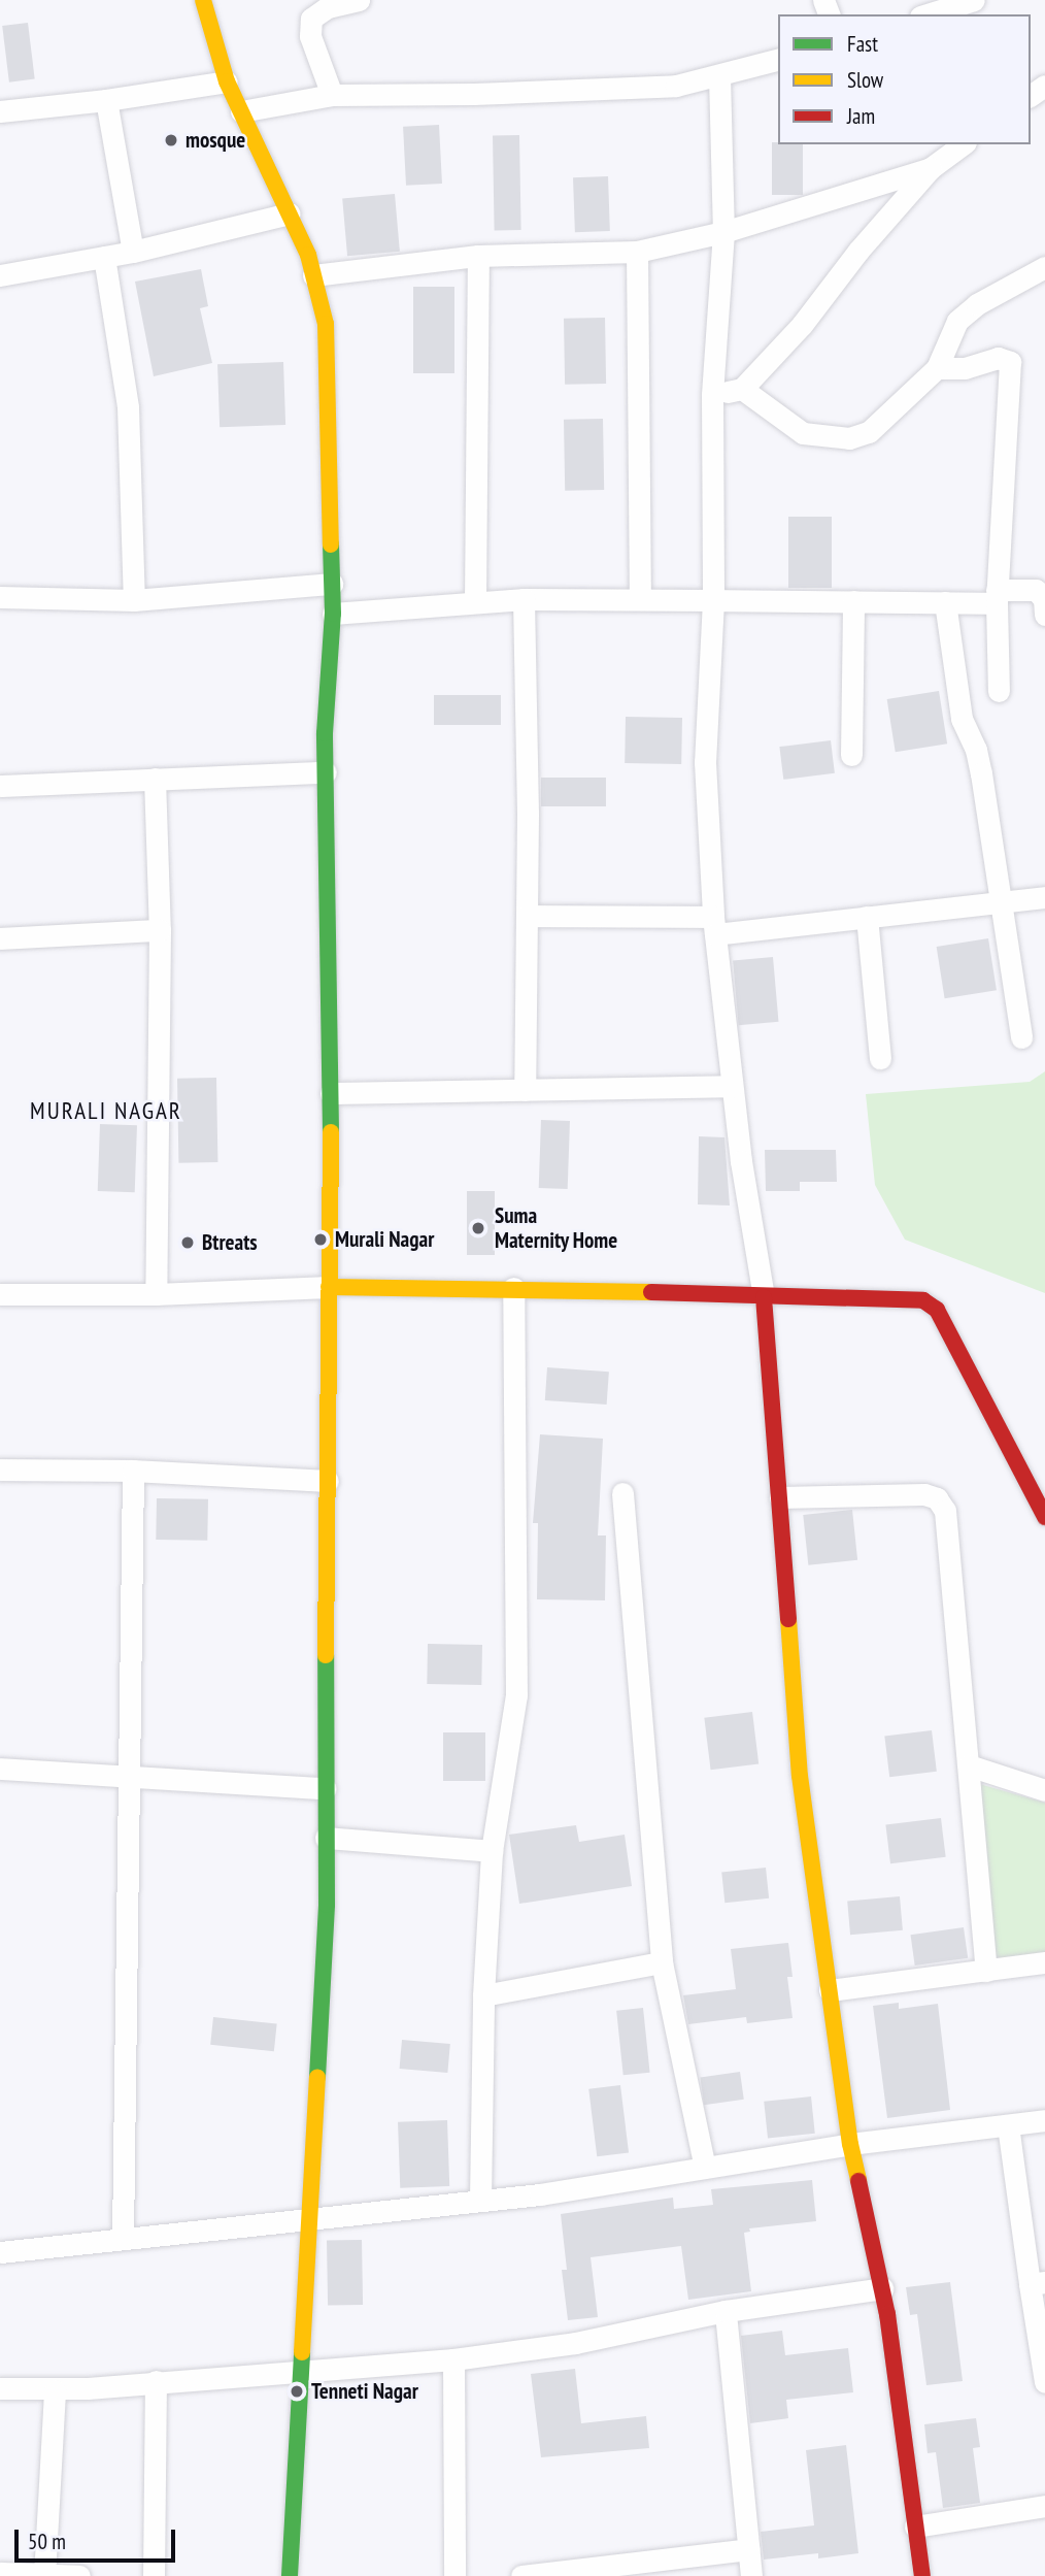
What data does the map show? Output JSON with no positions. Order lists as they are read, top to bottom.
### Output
{
  "districts": ["MURALI NAGAR"],
  "places": [
    "mosque",
    "Suma Maternity Home",
    "Murali Nagar",
    "Btreats",
    "Tenneti Nagar"
  ],
  "legend": ["Fast", "Slow", "Jam"],
  "scale_bar": "50 m"
}
